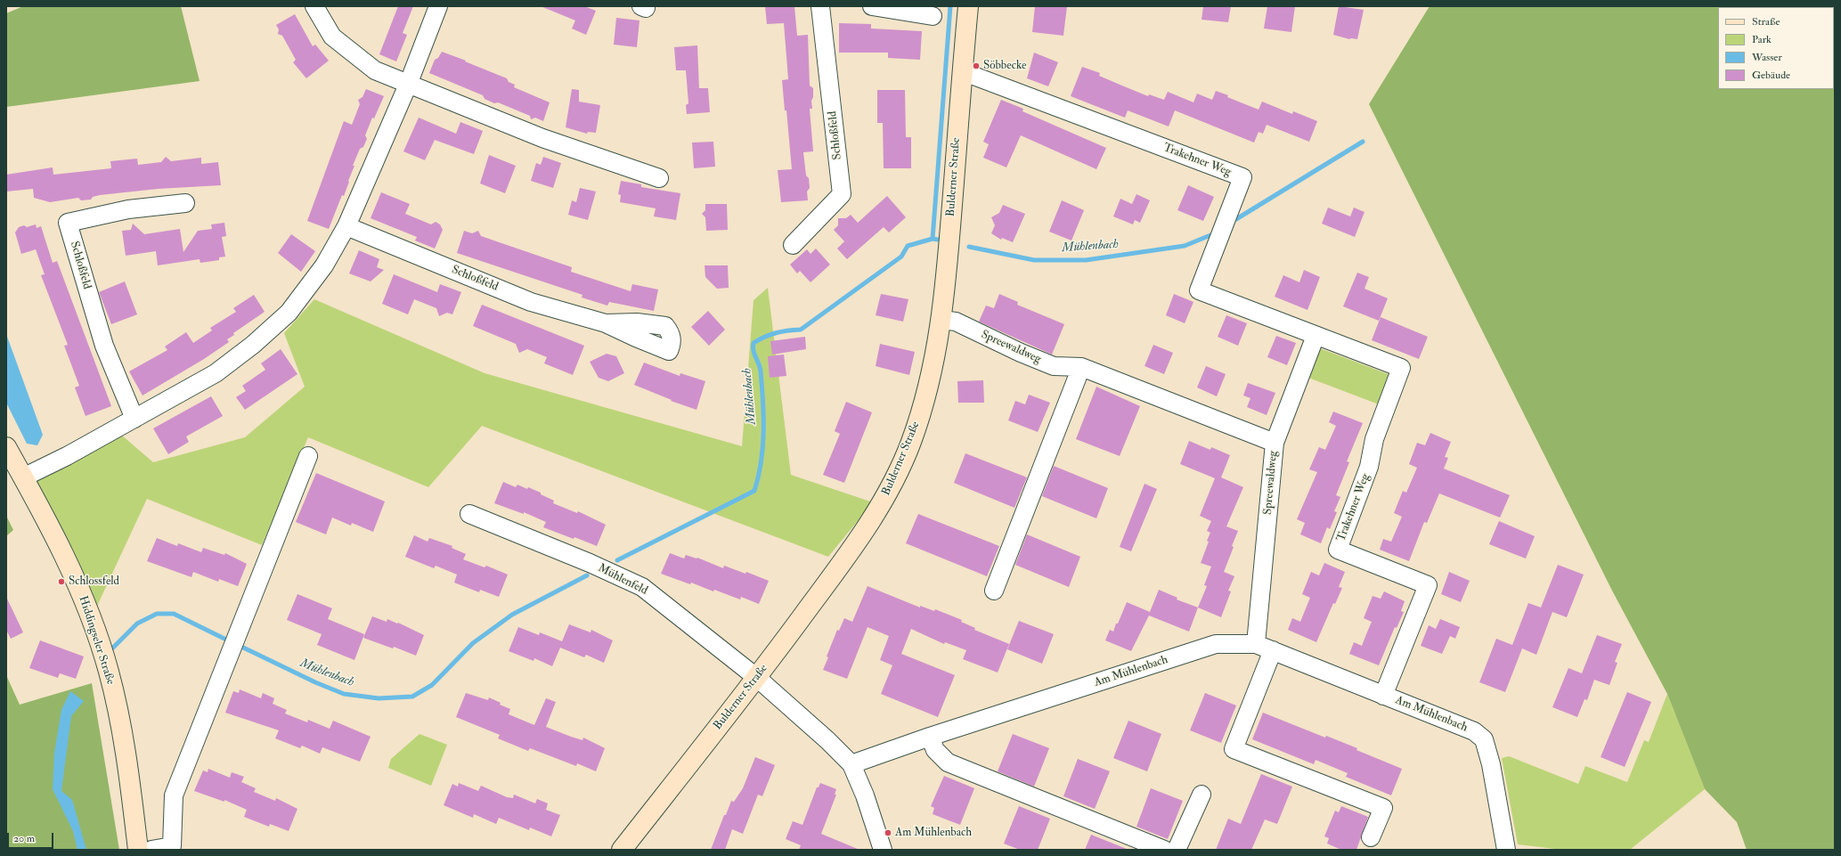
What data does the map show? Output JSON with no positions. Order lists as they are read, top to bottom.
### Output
{
  "streets": {
    "street": [
      "Schloßfeld",
      "Trakehner Weg",
      "Bulderner Straße",
      "Spreewaldweg",
      "Mühlenfeld",
      "Hiddingseler Straße",
      "Am Mühlenbach"
    ]
  },
  "crossings": [
    ["Trakehner Weg", "Bulderner Straße"],
    ["Trakehner Weg", "Am Mühlenbach"],
    ["Bulderner Straße", "Spreewaldweg"],
    ["Bulderner Straße", "Mühlenfeld"],
    ["Spreewaldweg", "Am Mühlenbach"],
    ["Mühlenfeld", "Am Mühlenbach"]
  ],
  "water": ["Mühlenbach"],
  "places": ["Söbbecke", "Schlossfeld", "Am Mühlenbach"],
  "legend": [
    "Straße",
    "Park",
    "Wasser",
    "Gebäude"
  ],
  "scale_bar": "20 m"
}
